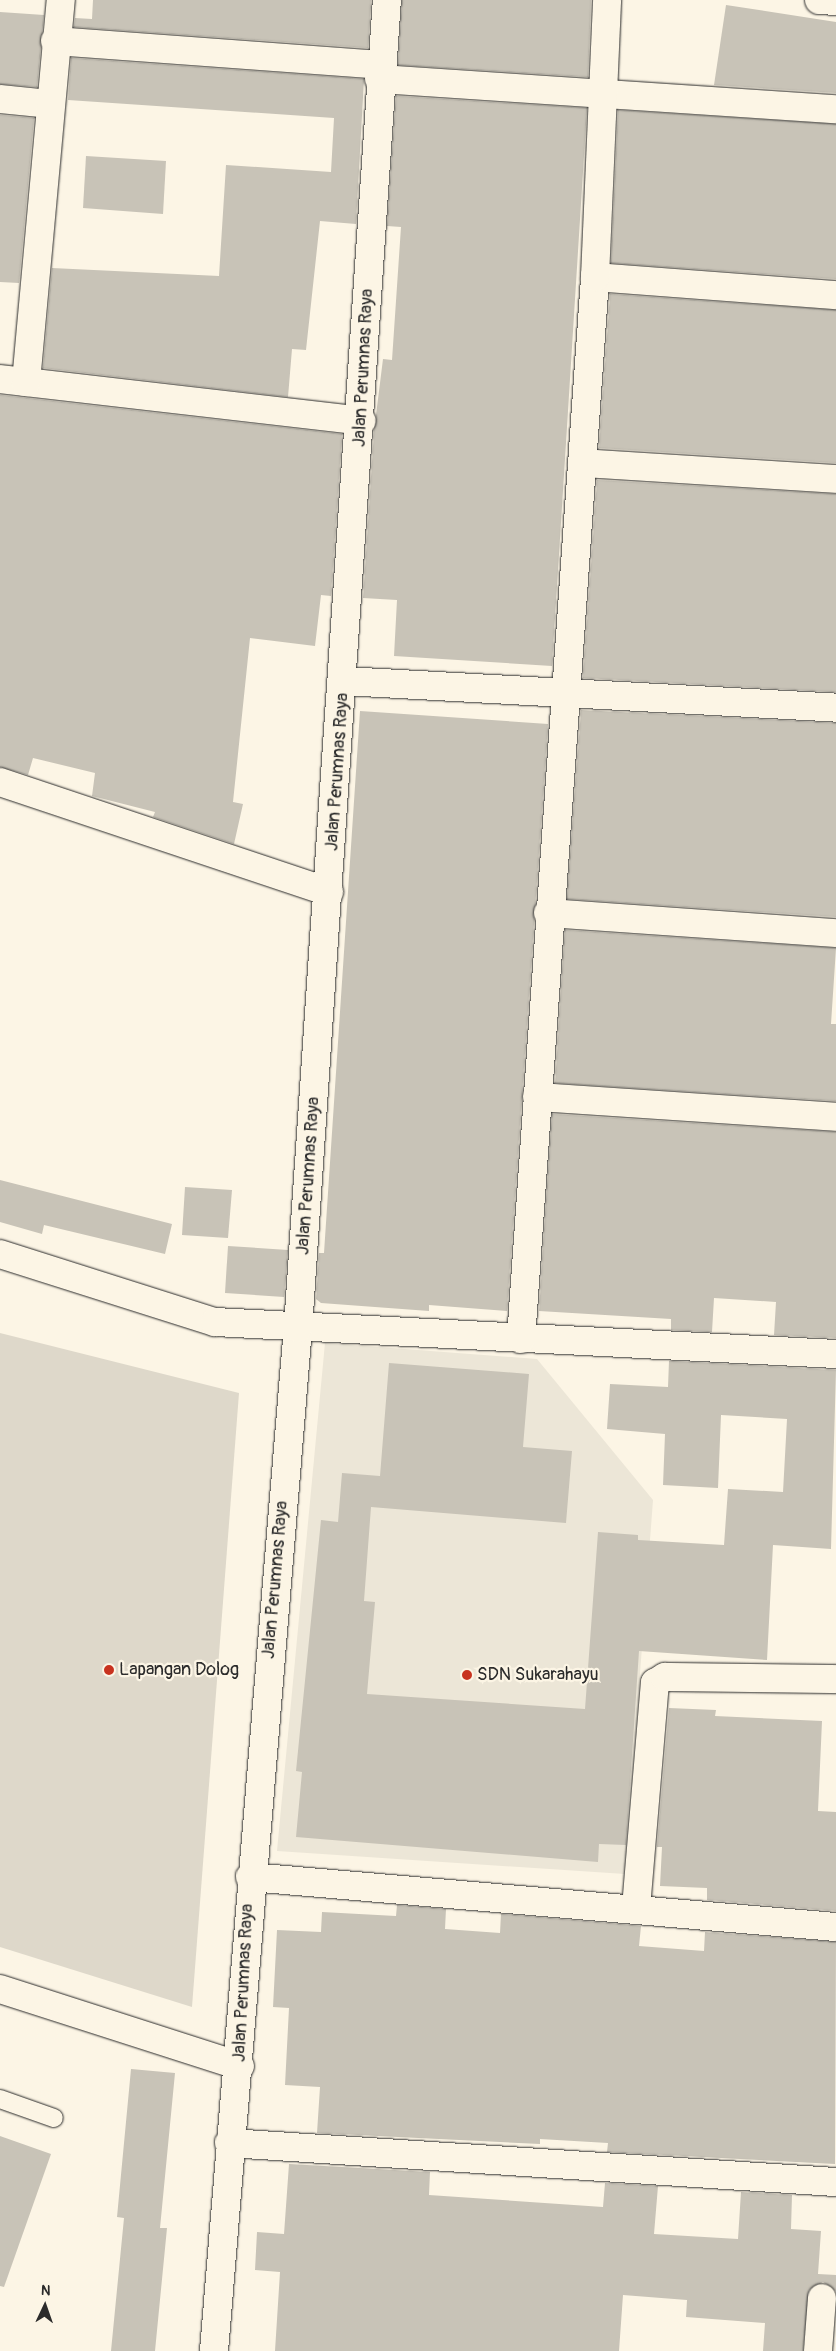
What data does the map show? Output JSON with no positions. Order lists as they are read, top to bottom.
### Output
{
  "streets": {
    "street": ["Jalan Perumnas Raya"]
  },
  "places": ["Lapangan Dolog", "SDN Sukarahayu"],
  "north": "top"
}
